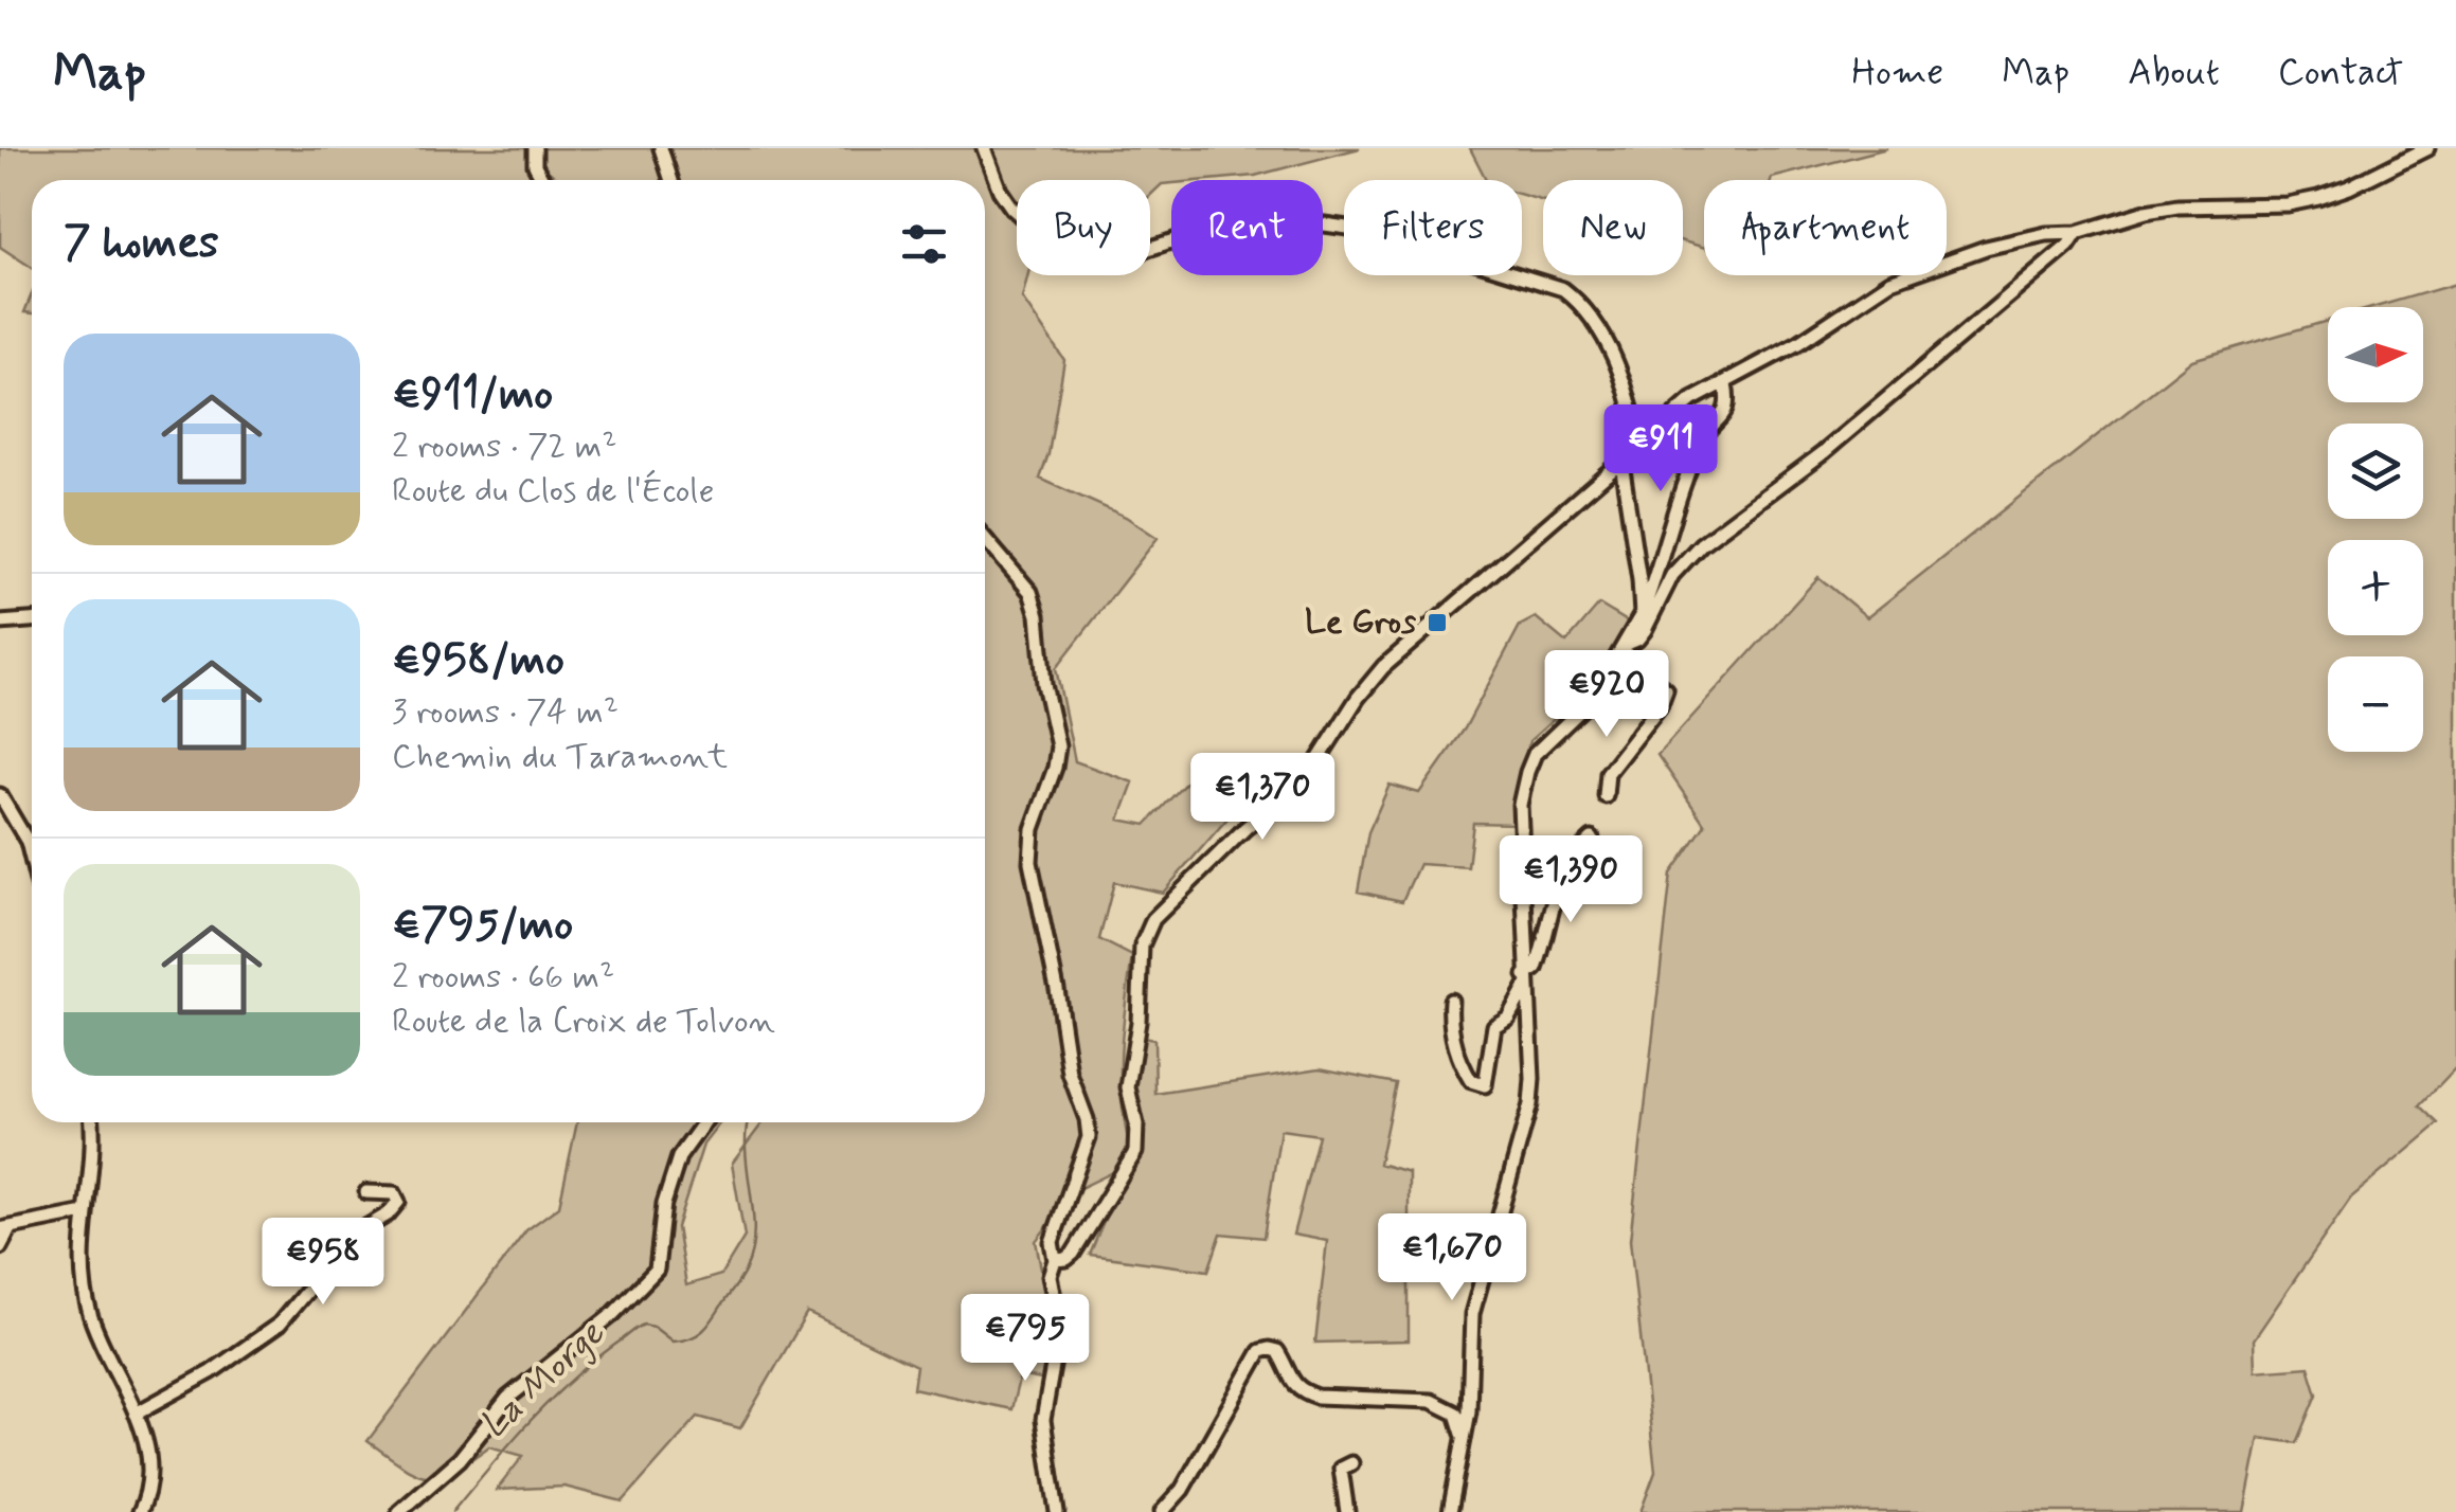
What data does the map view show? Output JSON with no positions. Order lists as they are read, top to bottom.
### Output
{
  "water": ["La Morge"],
  "places": {
    "transit": ["Le Gros"]
  },
  "north": "right",
  "page": {
    "header": "Map",
    "nav": [
      "Home",
      "Map",
      "About",
      "Contact"
    ],
    "chip": [
      "Buy",
      "Rent",
      "Filters",
      "New",
      "Apartment"
    ],
    "heading": "7 homes",
    "map_buttons": ["+", "−"],
    "list": [
      {
        "name": "€911/mo",
        "note": "2 rooms · 72 m² · Route du Clos de l'École"
      },
      {
        "name": "€958/mo",
        "note": "3 rooms · 74 m² · Chemin du Taramont"
      },
      {
        "name": "€795/mo",
        "note": "2 rooms · 66 m² · Route de la Croix de Tolvon"
      }
    ],
    "price": [
      "€911",
      "€920",
      "€1,370",
      "€1,390",
      "€1,670",
      "€958",
      "€795"
    ]
  }
}
